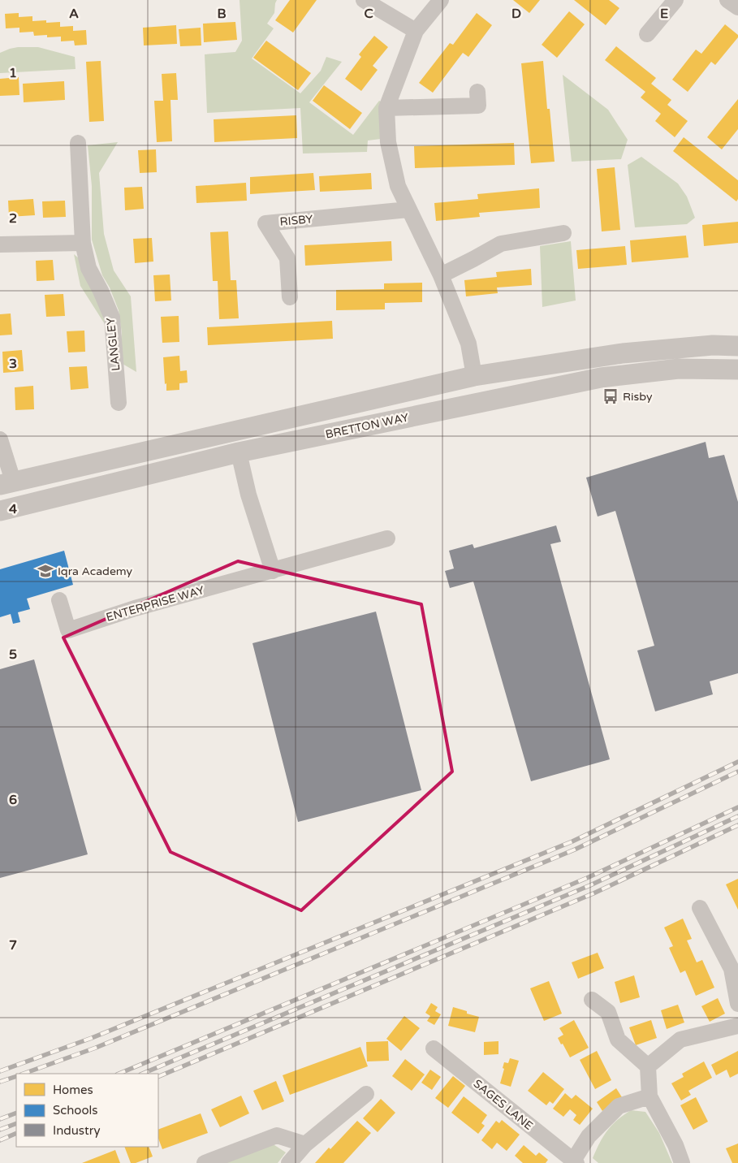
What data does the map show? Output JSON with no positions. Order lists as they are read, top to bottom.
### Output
{
  "streets": {
    "street": [
      "RISBY",
      "LANGLEY",
      "BRETTON WAY",
      "ENTERPRISE WAY",
      "SAGES LANE"
    ]
  },
  "places": {
    "bus stop": ["Risby"],
    "school or university": ["Iqra Academy"]
  },
  "legend": ["Homes", "Schools", "Industry"],
  "grid": {
    "columns": [
      "A",
      "B",
      "C",
      "D",
      "E"
    ],
    "rows": [
      "1",
      "2",
      "3",
      "4",
      "5",
      "6",
      "7"
    ]
  }
}
